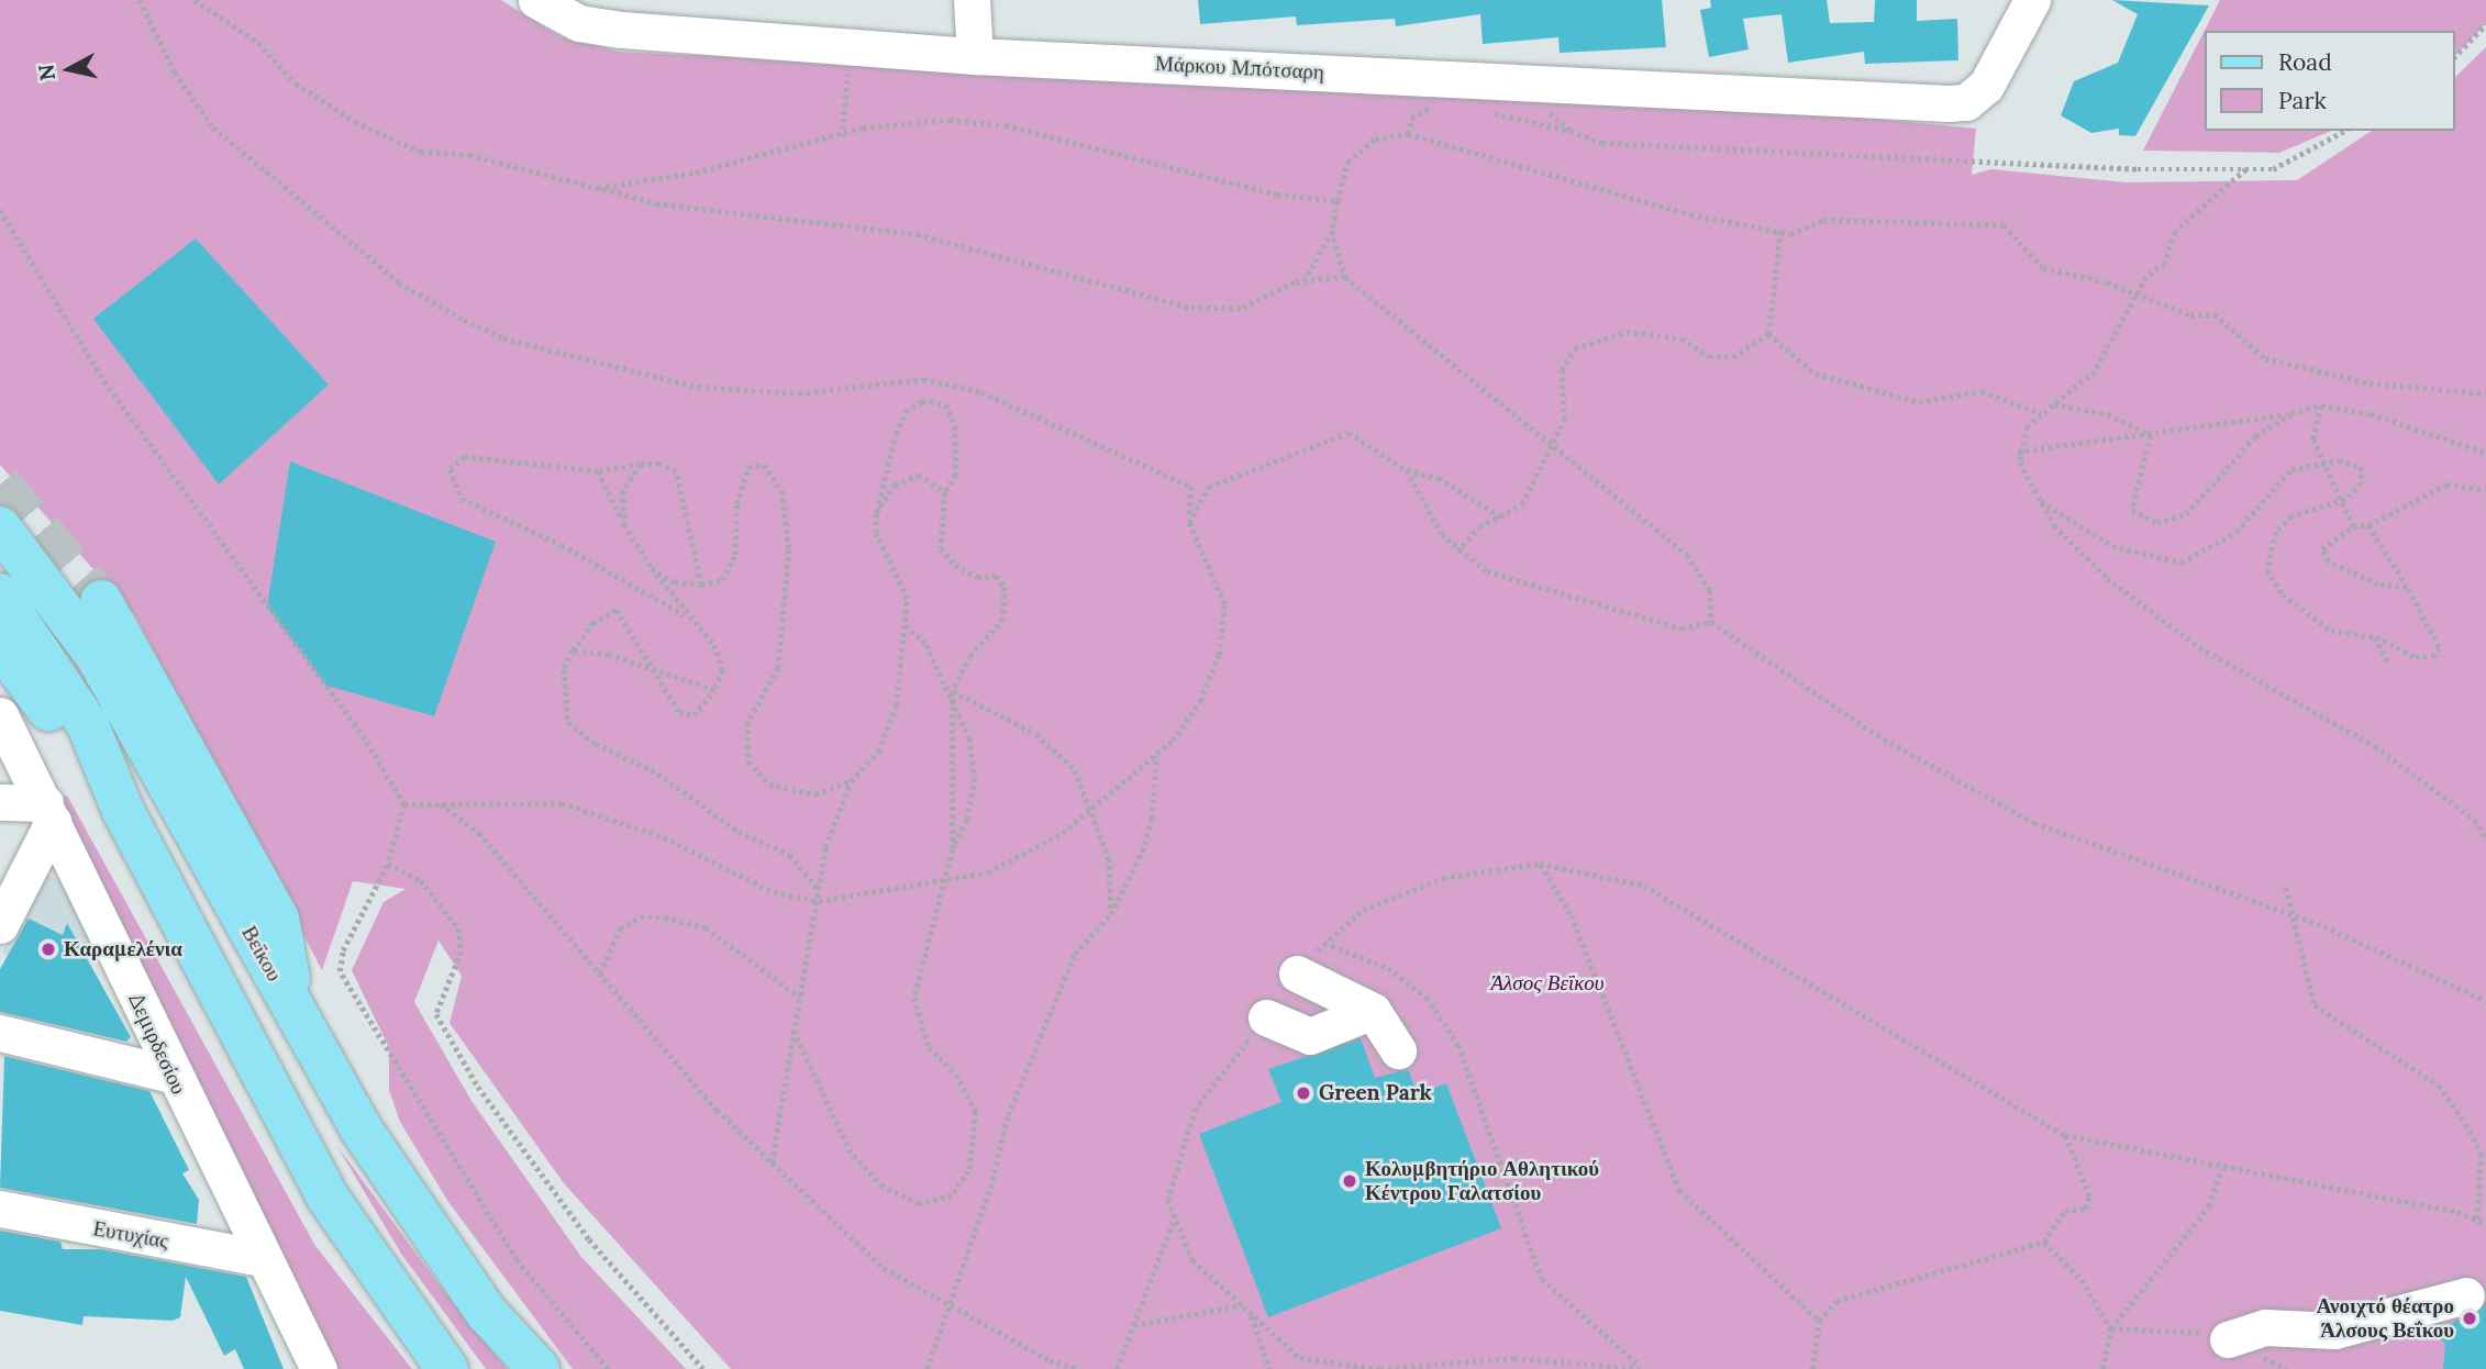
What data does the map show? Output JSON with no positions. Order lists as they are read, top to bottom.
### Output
{
  "streets": {
    "main road": ["Βεΐκου"],
    "street": ["Μάρκου Μπότσαρη", "Δεμιρδεσίου", "Ευτυχίας"]
  },
  "crossings": [
    ["Δεμιρδεσίου", "Ευτυχίας"]
  ],
  "parks": ["Άλσος Βεΐκου"],
  "places": [
    "Καραμελένια",
    "Green Park",
    "Κολυμβητήριο Αθλητικού Κέντρου Γαλατσίου",
    "Ανοιχτό θέατρο Άλσους Βεΐκου"
  ],
  "legend": ["Road", "Park"],
  "north": "left"
}
